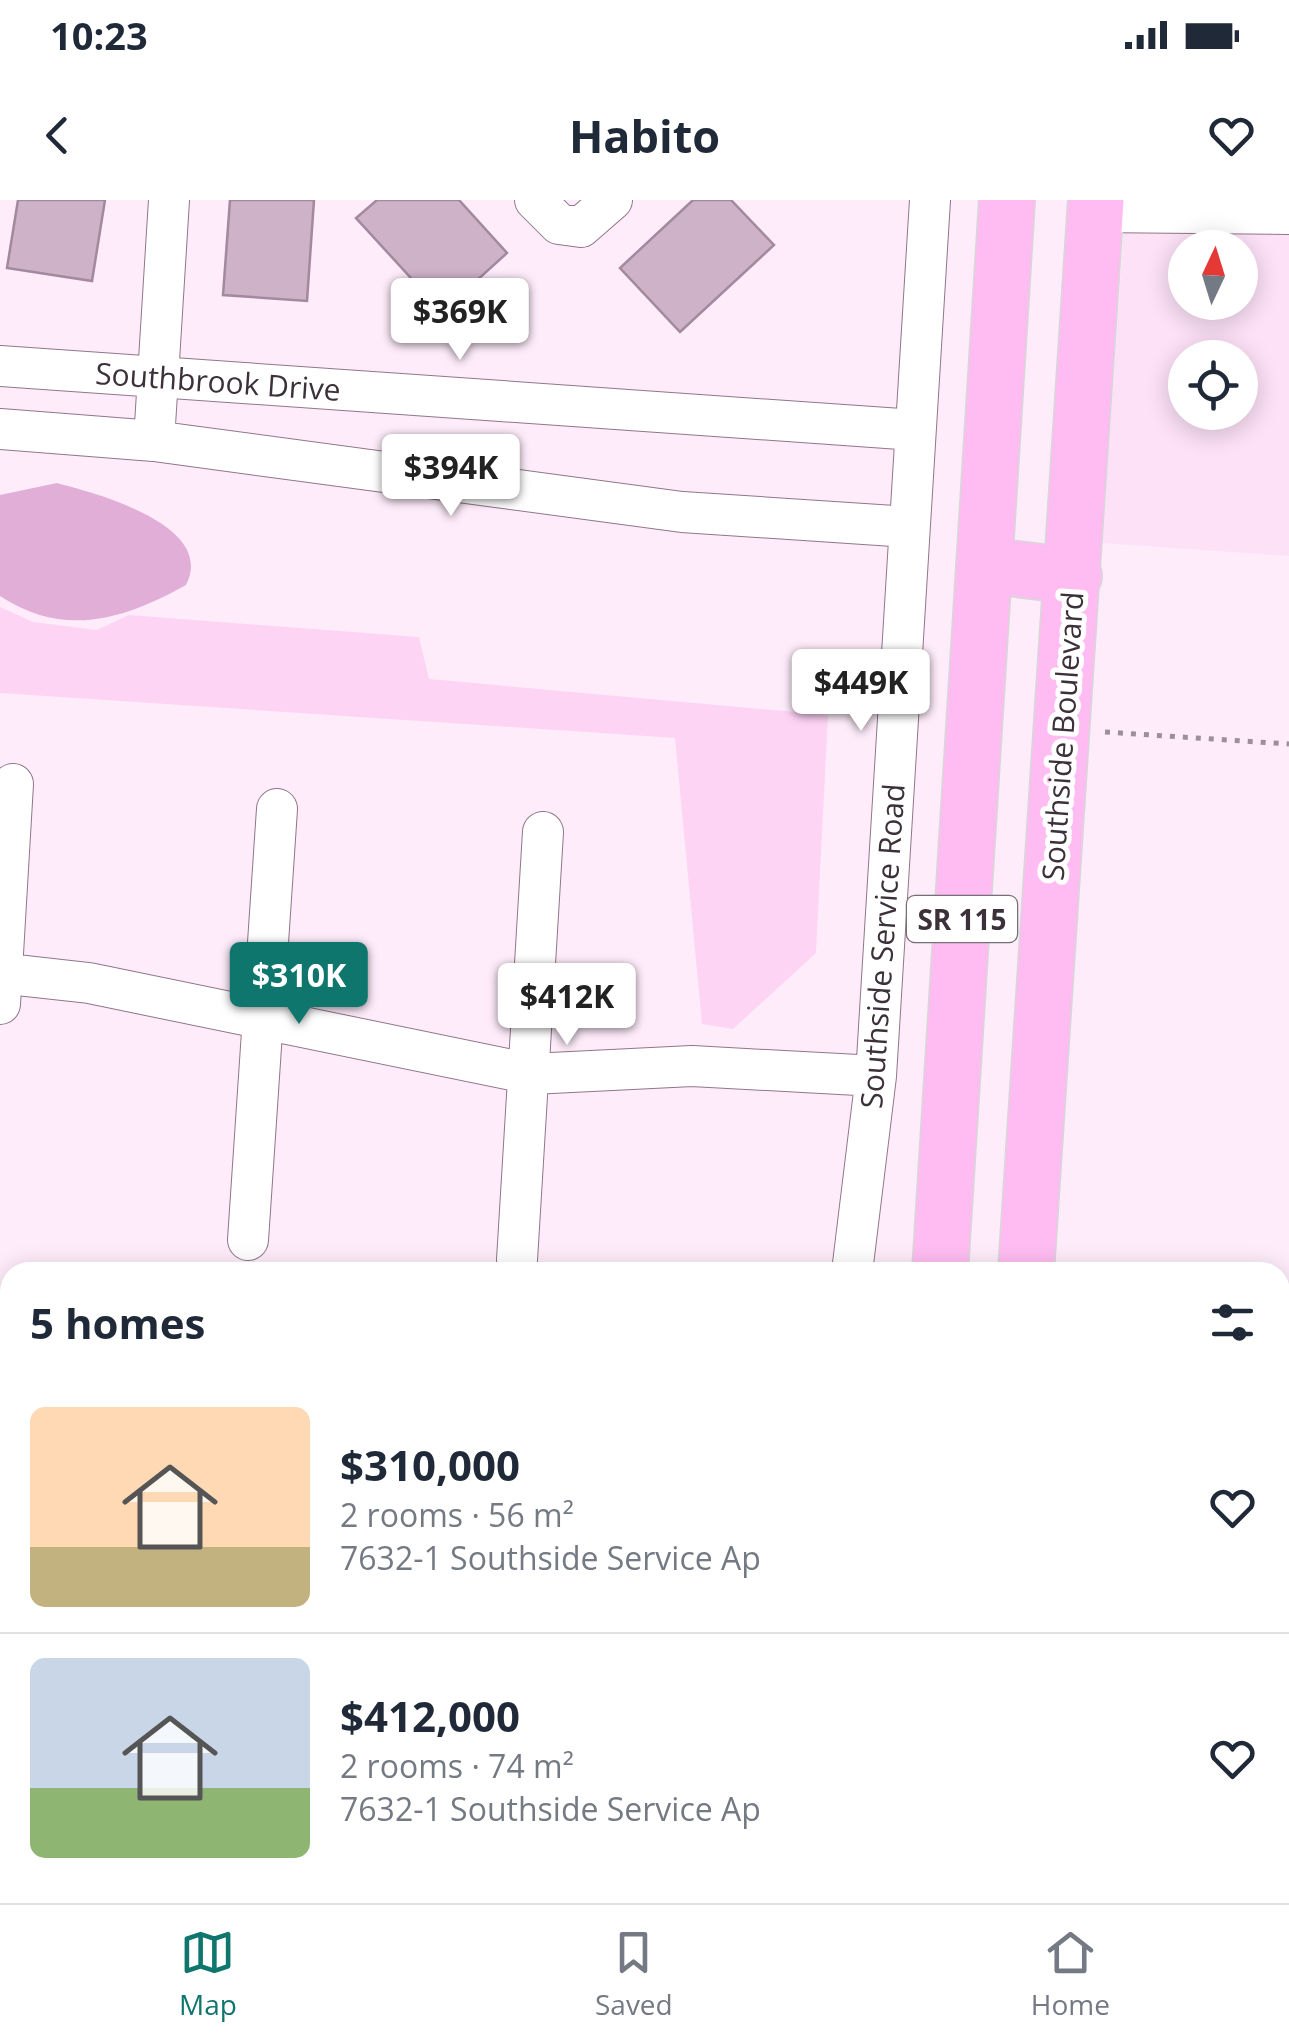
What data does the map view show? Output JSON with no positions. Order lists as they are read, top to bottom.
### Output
{
  "streets": {
    "highway": ["Southside Boulevard", "SR 115"],
    "street": ["Southbrook Drive", "Southside Service Road"]
  },
  "crossings": [
    ["Southbrook Drive", "Southside Service Road"]
  ],
  "north": "top",
  "page": {
    "status": "10:23",
    "header": "Habito",
    "price": [
      "$369K",
      "$394K",
      "$449K",
      "$310K",
      "$412K"
    ],
    "heading": "5 homes",
    "list": [
      {
        "name": "$310,000",
        "note": "2 rooms · 56 m² · 7632-1 Southside Service Ap"
      },
      {
        "name": "$412,000",
        "note": "2 rooms · 74 m² · 7632-1 Southside Service Ap"
      }
    ],
    "tabs": ["Map", "Saved", "Home"]
  }
}
